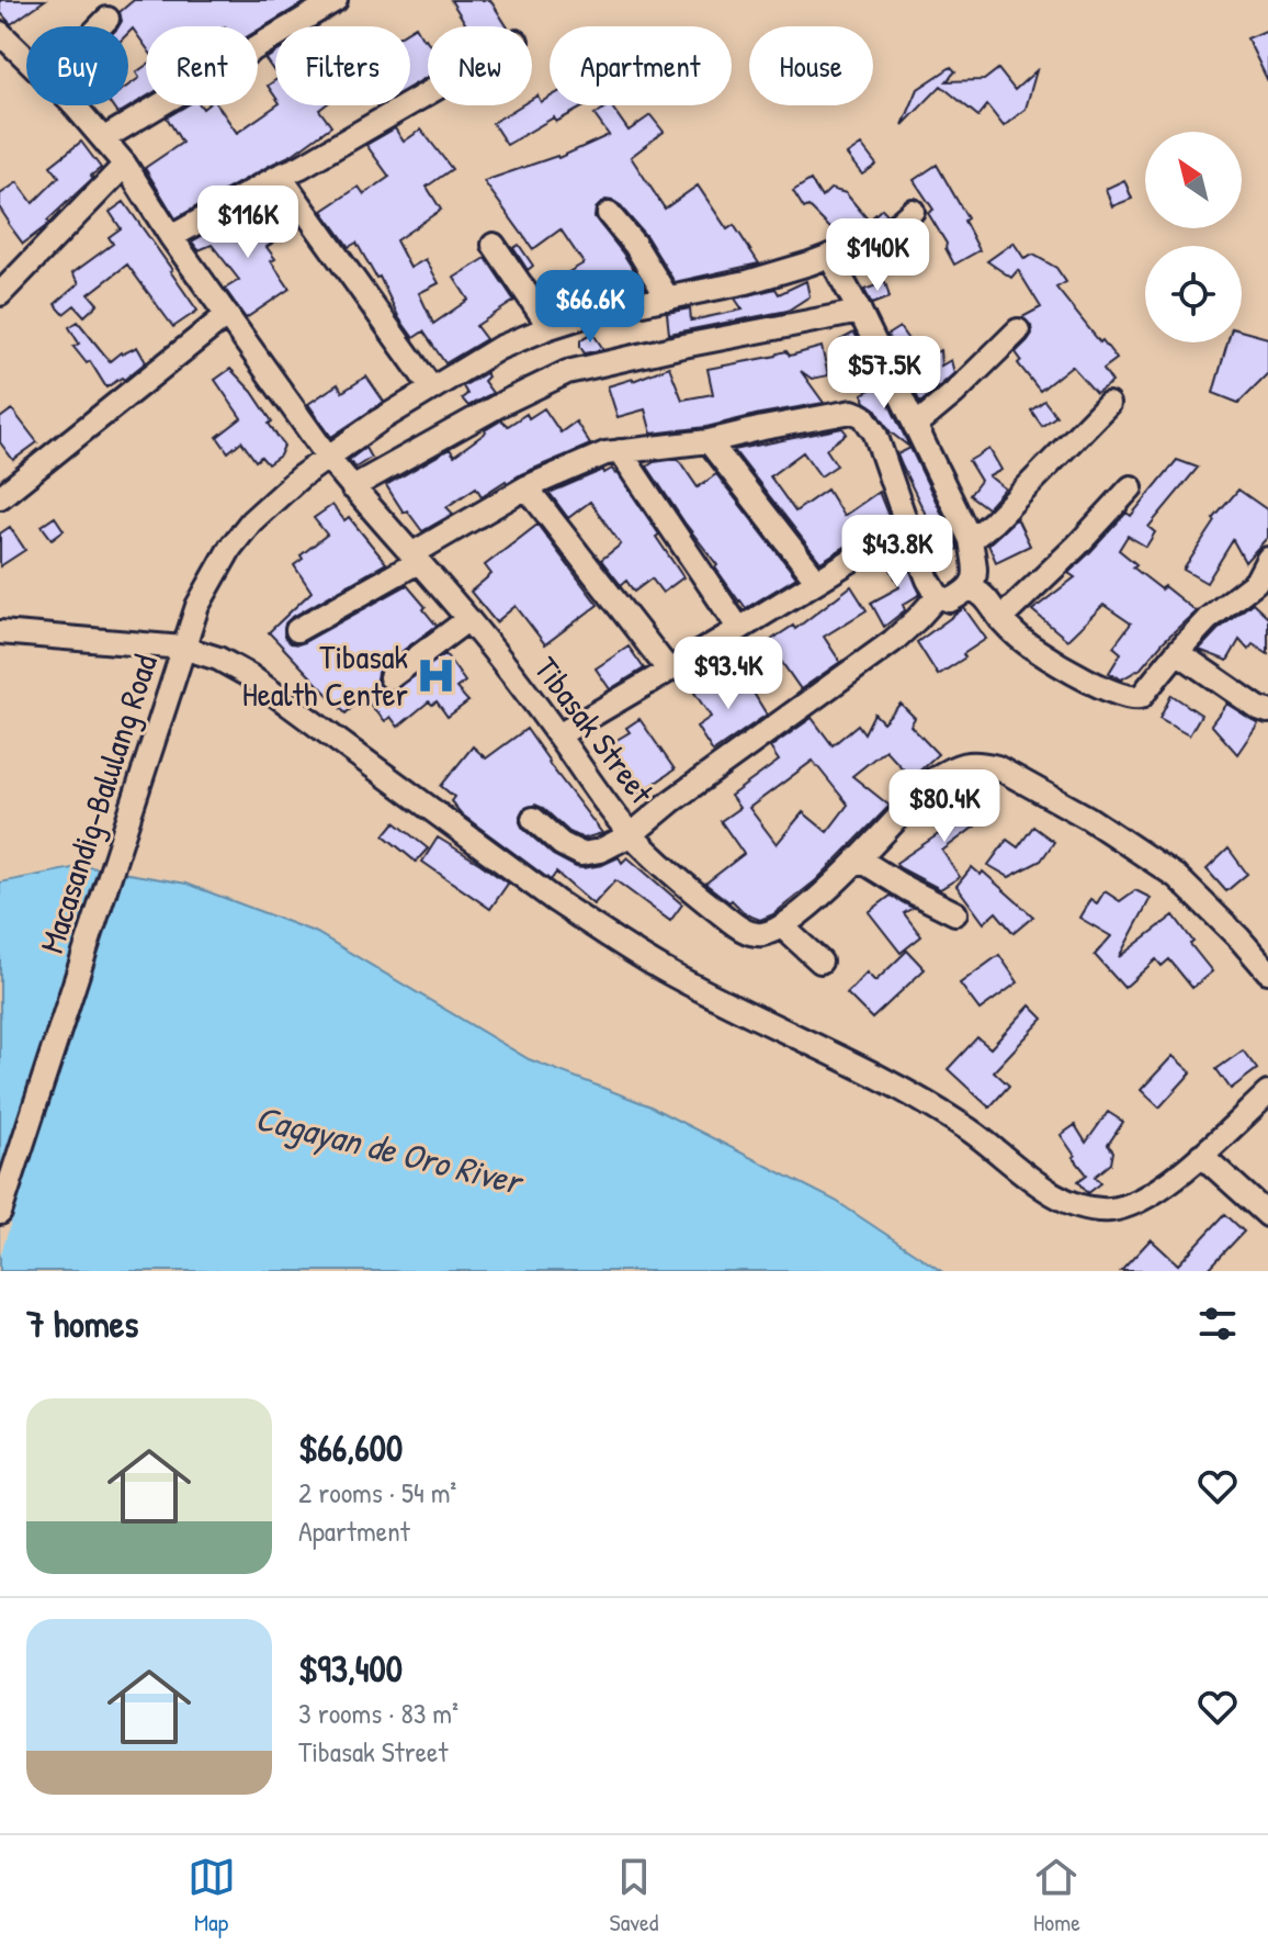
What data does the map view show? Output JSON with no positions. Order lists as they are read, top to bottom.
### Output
{
  "streets": {
    "street": ["Tibasak Street", "Macasandig-Balulang Road"]
  },
  "crossings": [
    ["Tibasak Street", "Macasandig-Balulang Road"]
  ],
  "water": ["Cagayan de Oro River"],
  "places": {
    "hospital": ["Tibasak Health Center"]
  },
  "north": "top left",
  "page": {
    "chip": [
      "Buy",
      "Rent",
      "Filters",
      "New",
      "Apartment",
      "House"
    ],
    "price": [
      "$116K",
      "$140K",
      "$66.6K",
      "$57.5K",
      "$43.8K",
      "$93.4K",
      "$80.4K"
    ],
    "heading": "7 homes",
    "list": [
      {
        "name": "$66,600",
        "note": "2 rooms · 54 m² · Apartment"
      },
      {
        "name": "$93,400",
        "note": "3 rooms · 83 m² · Tibasak Street"
      }
    ],
    "tabs": ["Map", "Saved", "Home"]
  }
}
